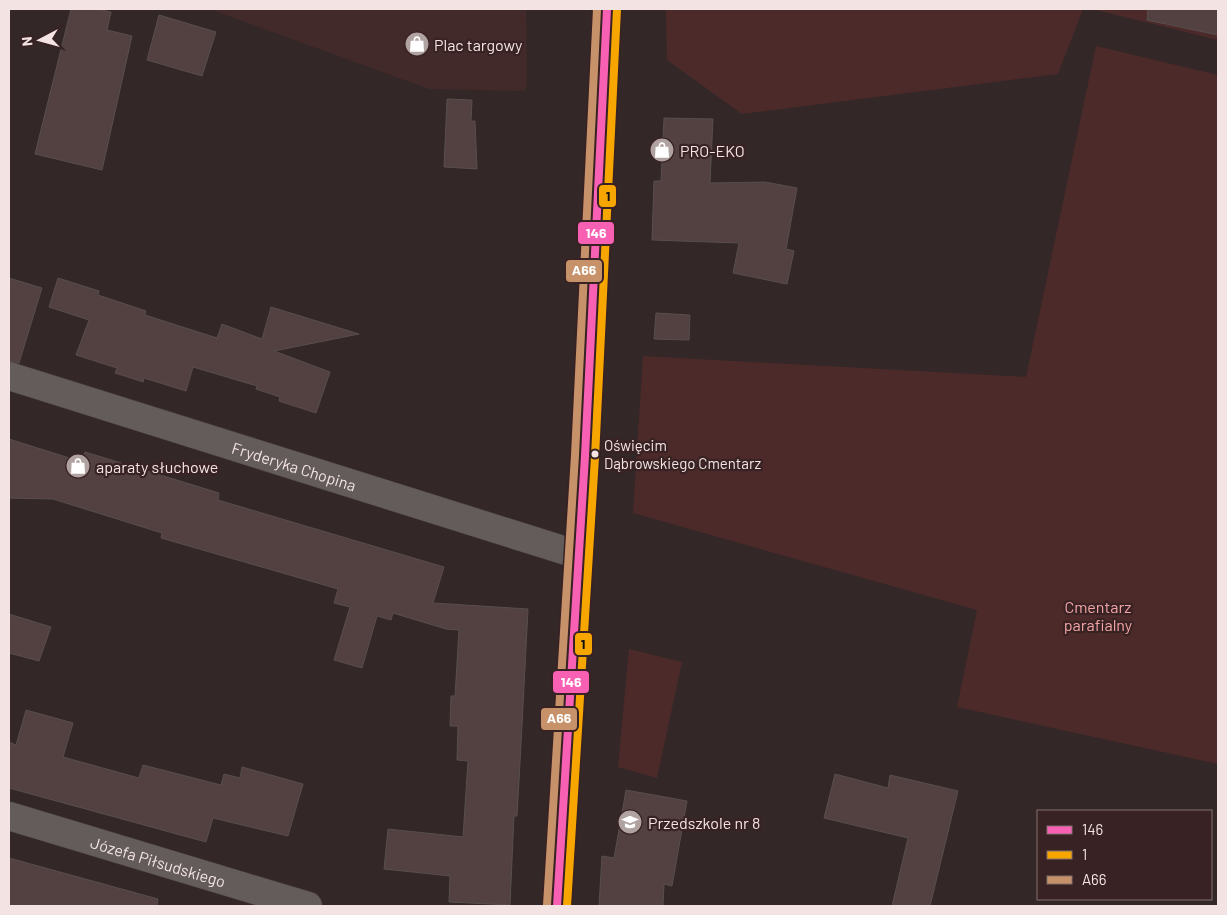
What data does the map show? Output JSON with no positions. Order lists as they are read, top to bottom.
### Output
{
  "streets": {
    "street": ["Fryderyka Chopina", "Józefa Piłsudskiego"]
  },
  "parks": ["Cmentarz parafialny"],
  "places": {
    "shop": ["Plac targowy", "PRO-EKO", "aparaty słuchowe"],
    "other": ["Oświęcim Dąbrowskiego Cmentarz"],
    "school or university": ["Przedszkole nr 8"]
  },
  "lines": ["transit line 146", "transit line 1", "transit line A66"],
  "legend": ["146", "1", "A66"],
  "north": "left"
}
